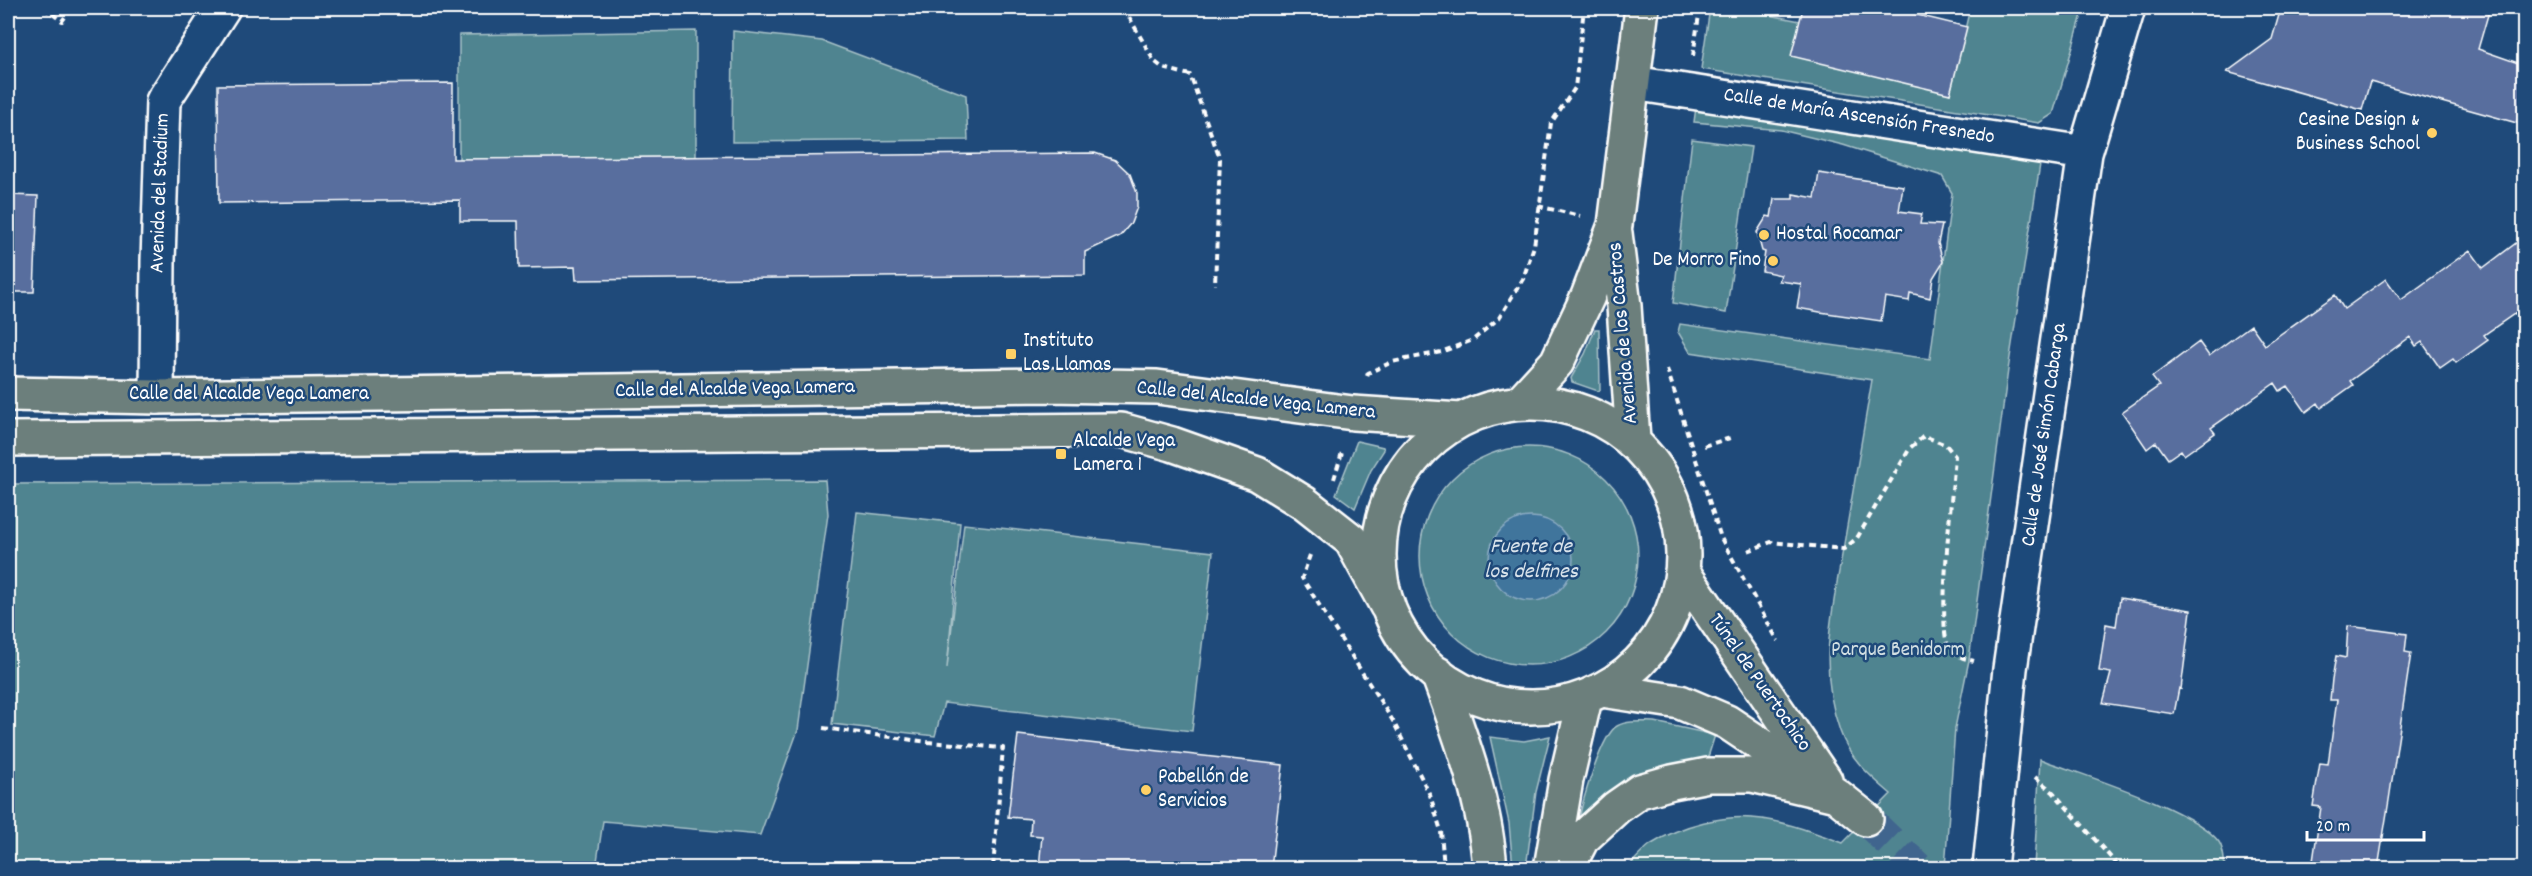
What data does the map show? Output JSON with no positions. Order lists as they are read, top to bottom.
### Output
{
  "streets": {
    "main road": ["Avenida de los Castros", "Calle del Alcalde Vega Lamera", "Túnel de Puertochico"],
    "street": ["Calle de María Ascensión Fresnedo", "Avenida del Stadium", "Calle de José Simón Cabarga"]
  },
  "crossings": [
    ["Calle de María Ascensión Fresnedo", "Avenida de los Castros"],
    ["Calle de María Ascensión Fresnedo", "Calle de José Simón Cabarga"],
    ["Avenida del Stadium", "Calle del Alcalde Vega Lamera"]
  ],
  "water": ["Fuente de los delfines"],
  "parks": ["Parque Benidorm"],
  "places": {
    "other": [
      "Cesine Design & Business School",
      "Hostal Rocamar",
      "De Morro Fino",
      "Pabellón de Servicios"
    ],
    "transit": ["Instituto Las Llamas", "Alcalde Vega Lamera 1"]
  },
  "scale_bar": "20 m"
}
